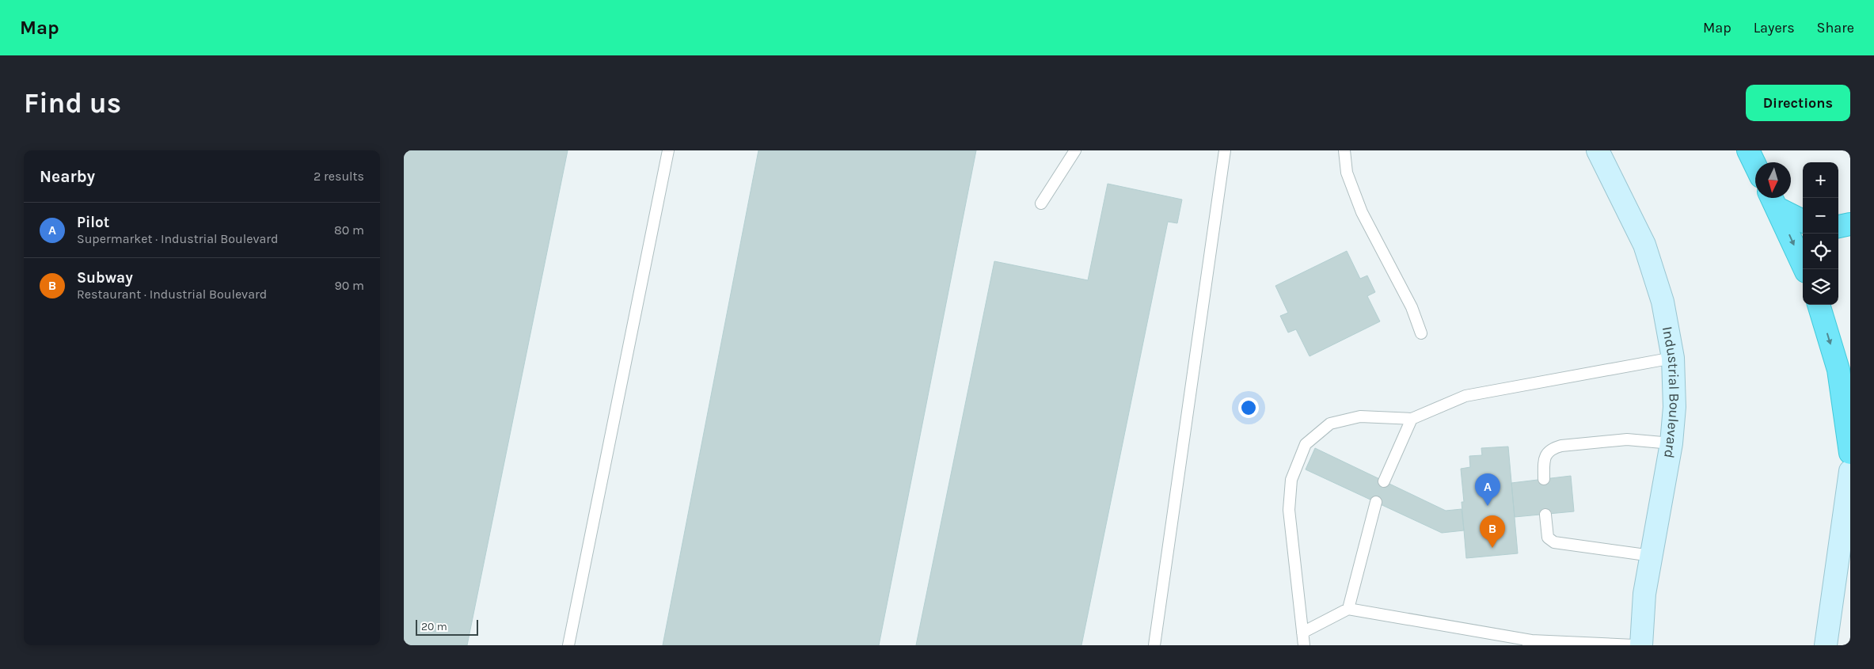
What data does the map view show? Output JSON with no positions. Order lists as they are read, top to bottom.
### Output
{
  "streets": {
    "street": ["Industrial Boulevard"]
  },
  "scale_bar": "20 m",
  "north": "bottom",
  "page": {
    "header": "Map",
    "nav": ["Map", "Layers", "Share"],
    "buttons": "Directions",
    "title": "Find us",
    "heading": ["Nearby", "2 results"],
    "map_buttons": ["+", "−"],
    "list": [
      {
        "mark": "A",
        "name": "Pilot",
        "note": "Supermarket · Industrial Boulevard",
        "value": "80 m"
      },
      {
        "mark": "B",
        "name": "Subway",
        "note": "Restaurant · Industrial Boulevard",
        "value": "90 m"
      }
    ],
    "pins": ["A", "B"],
    "scale": "20 m"
  }
}
